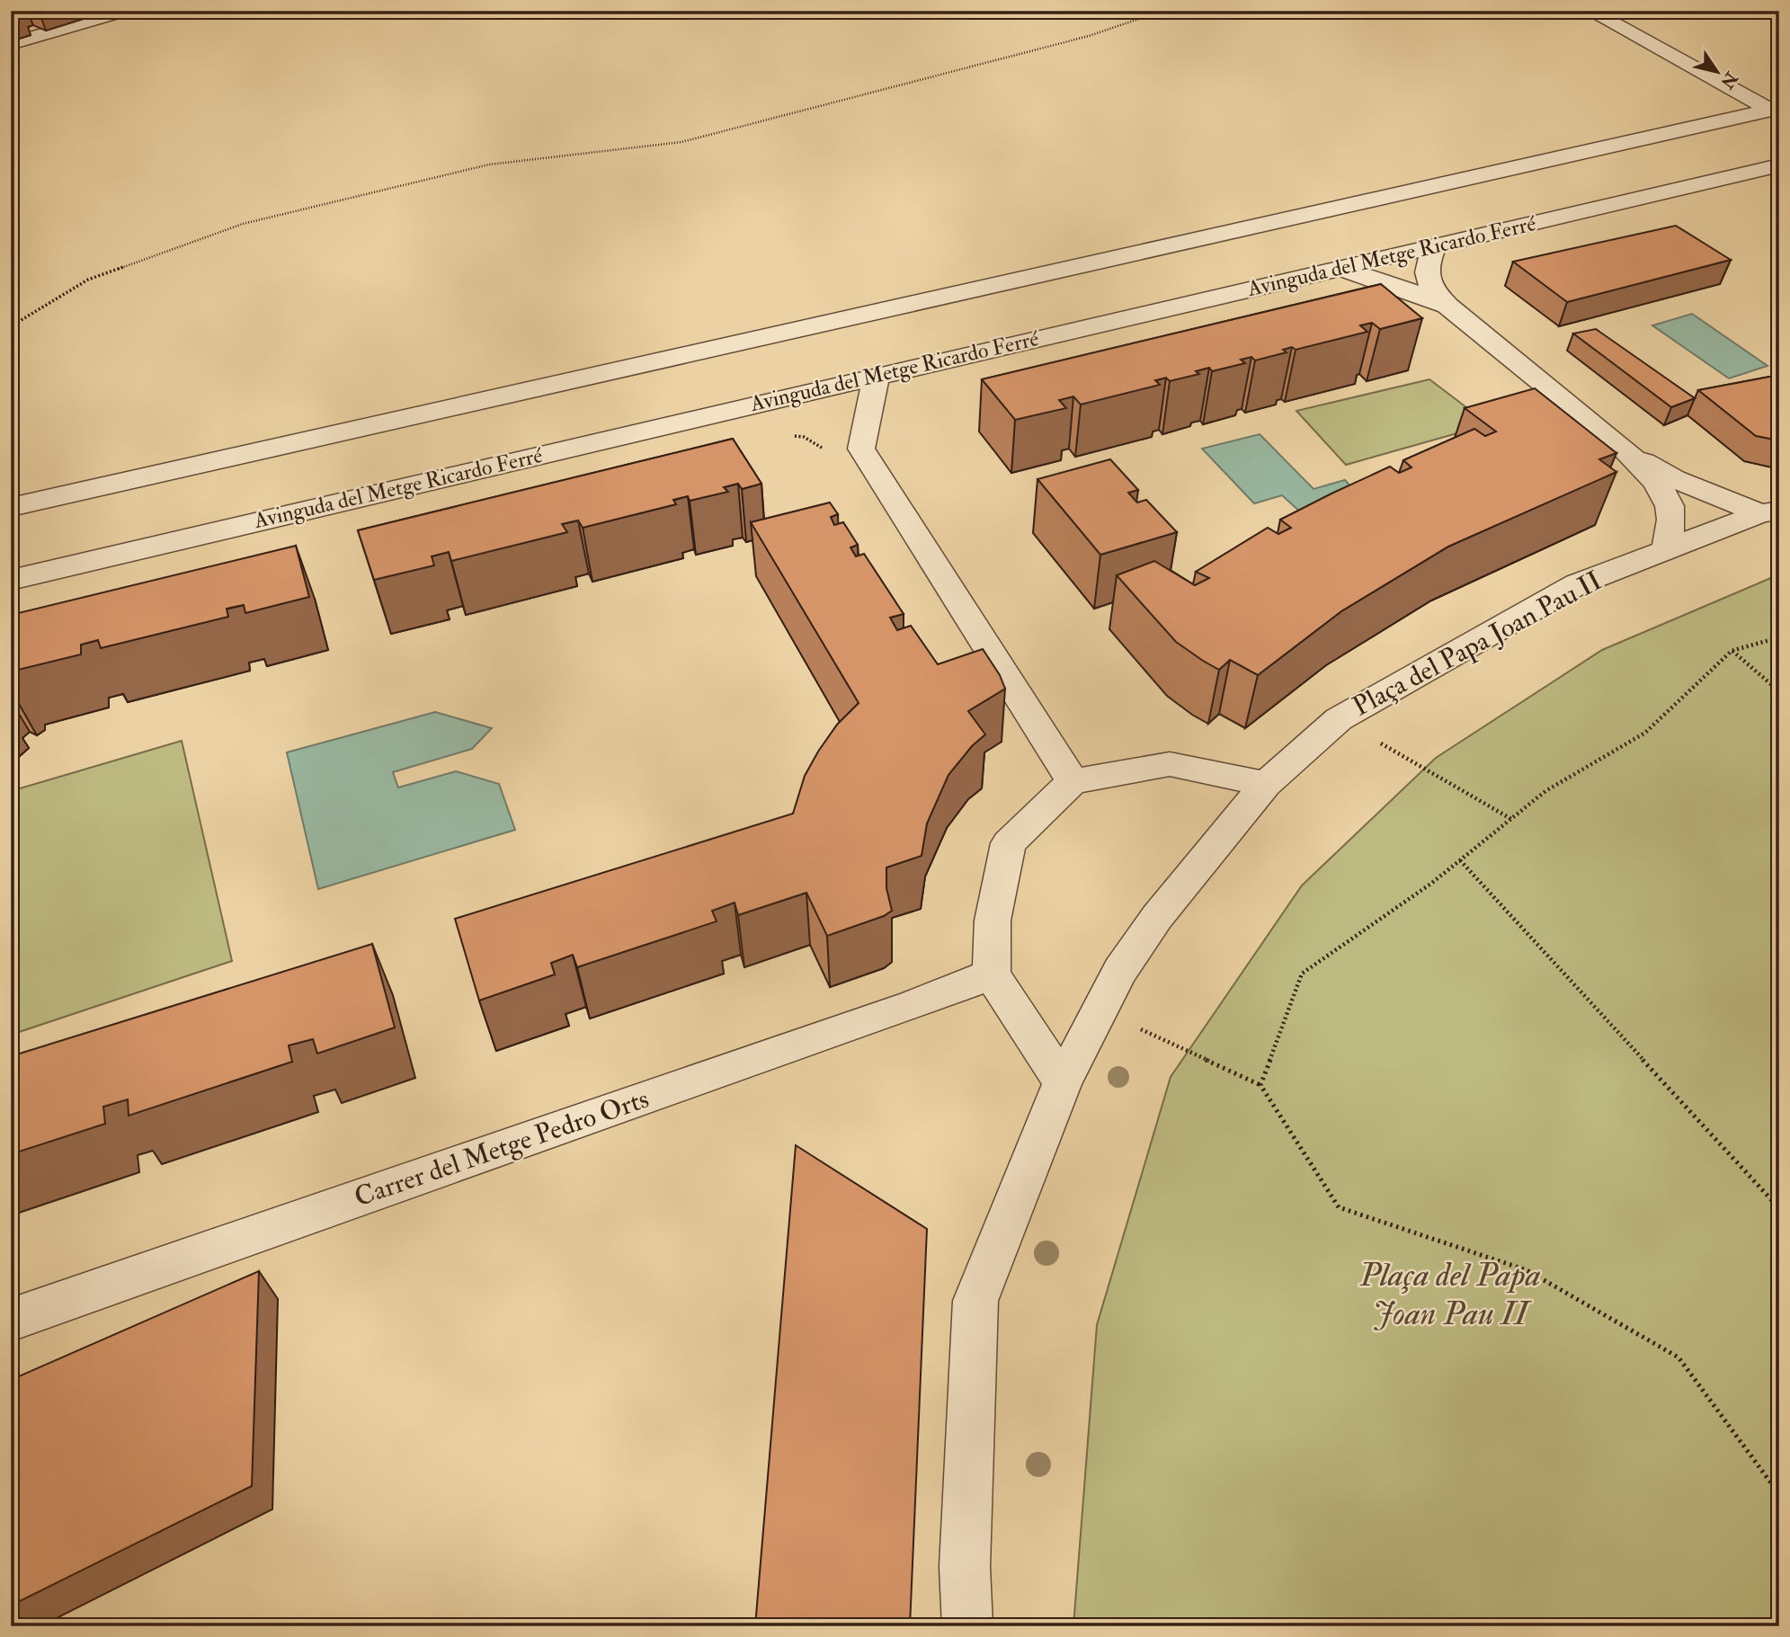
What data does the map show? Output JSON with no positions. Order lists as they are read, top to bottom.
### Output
{
  "streets": {
    "street": ["Avinguda del Metge Ricardo Ferré", "Plaça del Papa Joan Pau II", "Carrer del Metge Pedro Orts"]
  },
  "parks": ["Plaça del Papa Joan Pau II"],
  "north": "bottom right"
}
